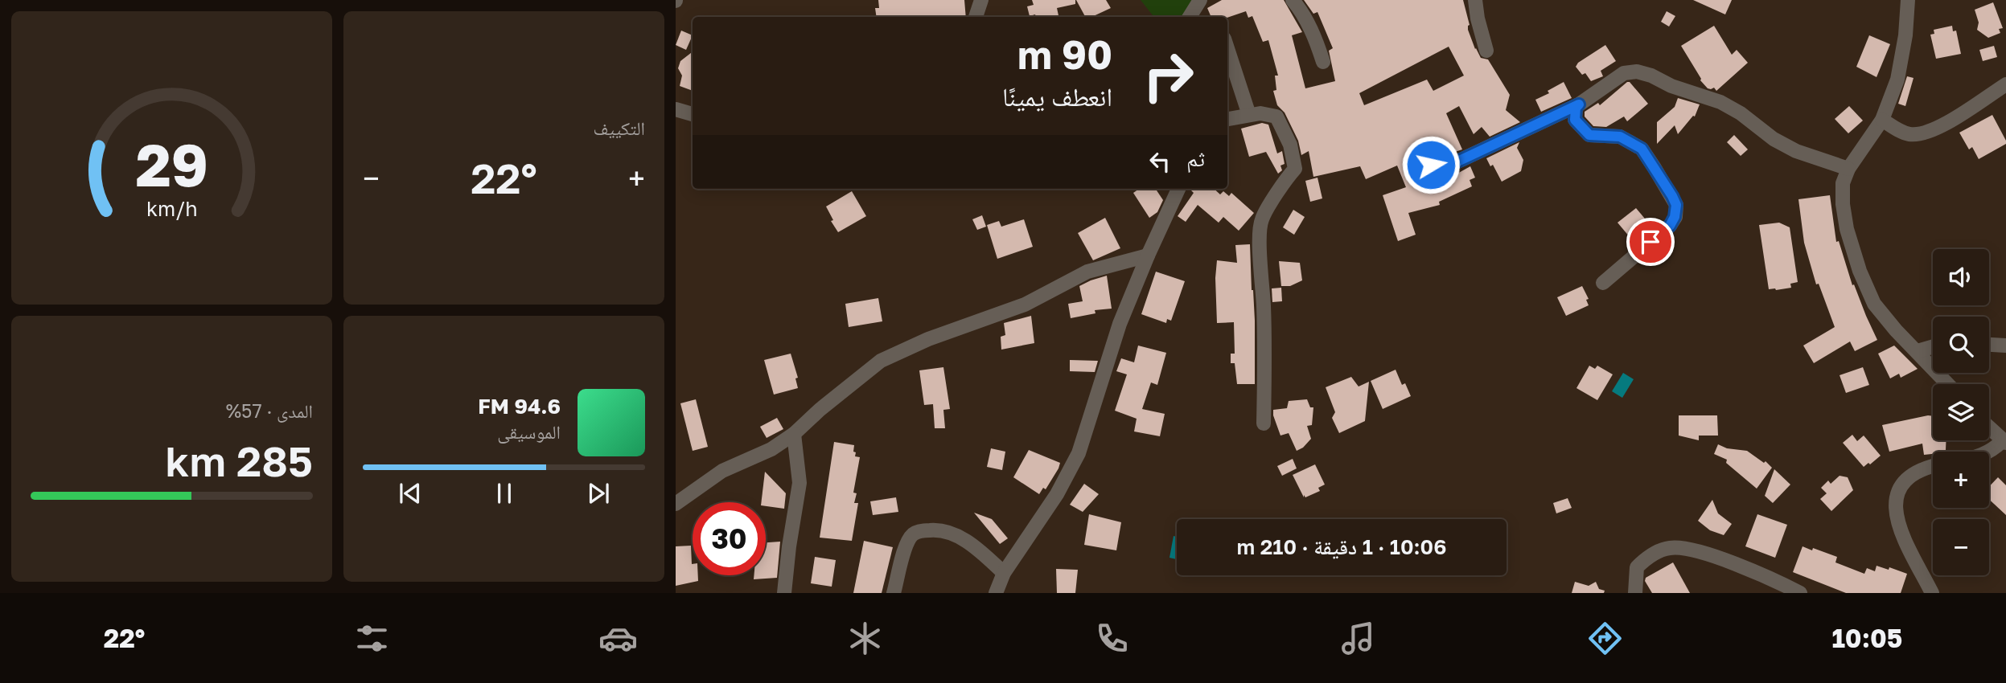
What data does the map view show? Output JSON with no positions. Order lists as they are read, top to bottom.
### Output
{
  "page": {
    "tile": [
      "التكييف",
      ["المدى · 57%", "285 km"]
    ],
    "turn": ["90 m", "انعطف يمينًا"],
    "then": "ثم",
    "heat": ["−", "22°", "+"],
    "map_buttons": ["+", "−"],
    "song": ["94.6 FM", "الموسيقى"],
    "limit": "30",
    "trip": "10:06 · 1 دقيقة · 210 m",
    "tabs": ["10:05", "22°"],
    "gauge": ["29", "km/h"]
  }
}
